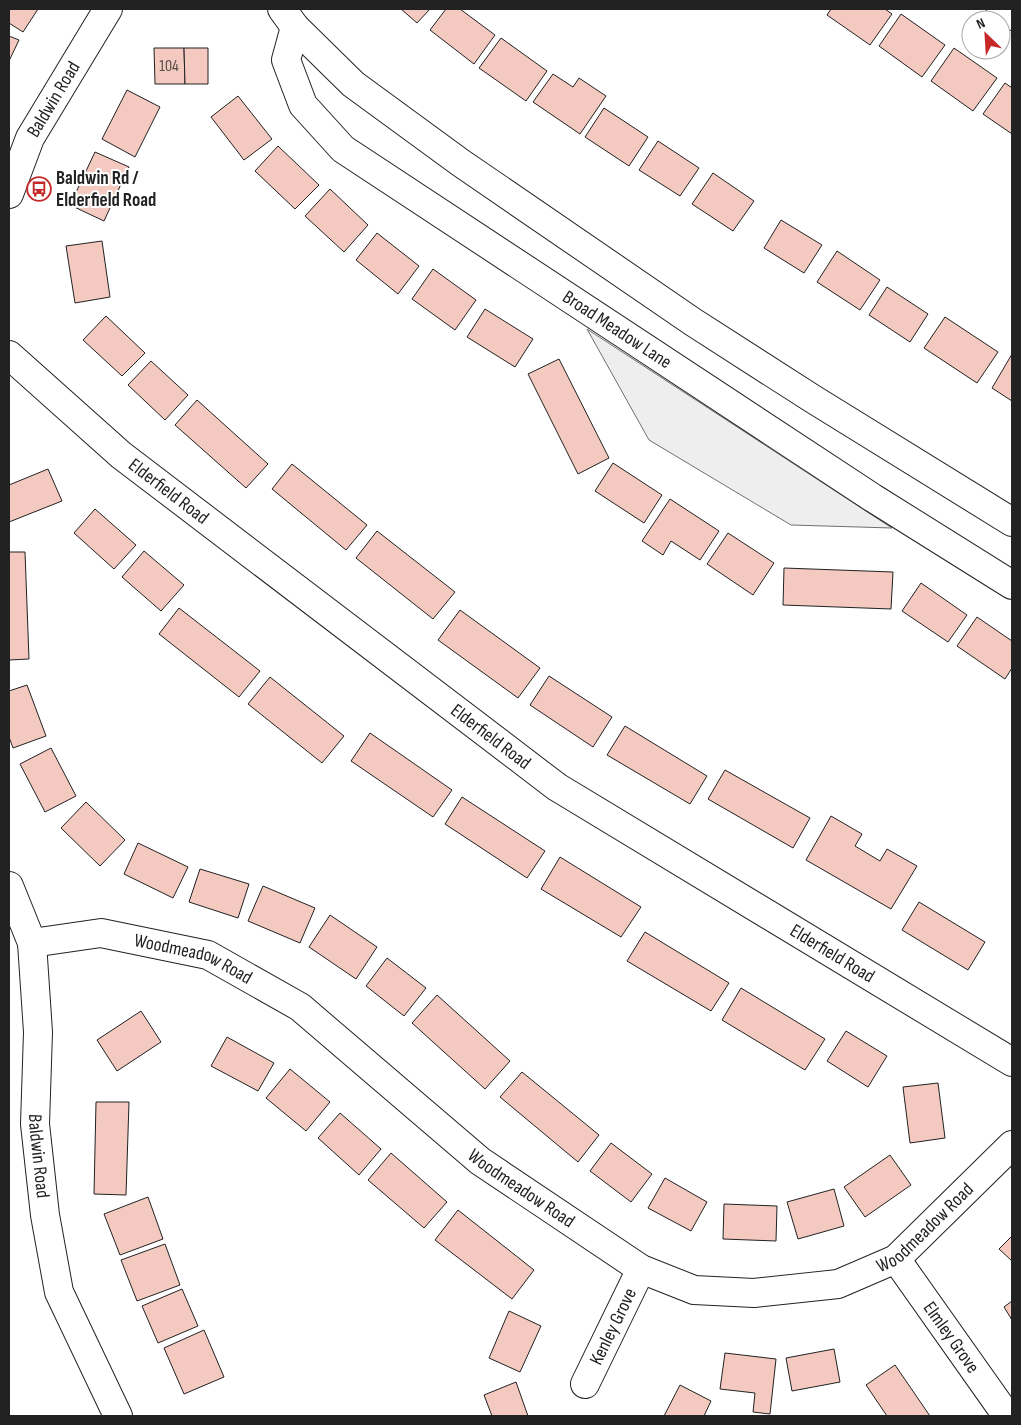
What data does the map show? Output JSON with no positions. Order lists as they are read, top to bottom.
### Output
{
  "streets": {
    "street": [
      "Baldwin Road",
      "Broad Meadow Lane",
      "Elderfield Road",
      "Woodmeadow Road",
      "Kenley Grove",
      "Elmley Grove"
    ]
  },
  "crossings": [
    ["Baldwin Road", "Woodmeadow Road"],
    ["Woodmeadow Road", "Kenley Grove"],
    ["Woodmeadow Road", "Elmley Grove"]
  ],
  "places": {
    "bus stop": ["Baldwin Rd / Elderfield Road"]
  },
  "house_numbers": ["104"],
  "north": "top left"
}
